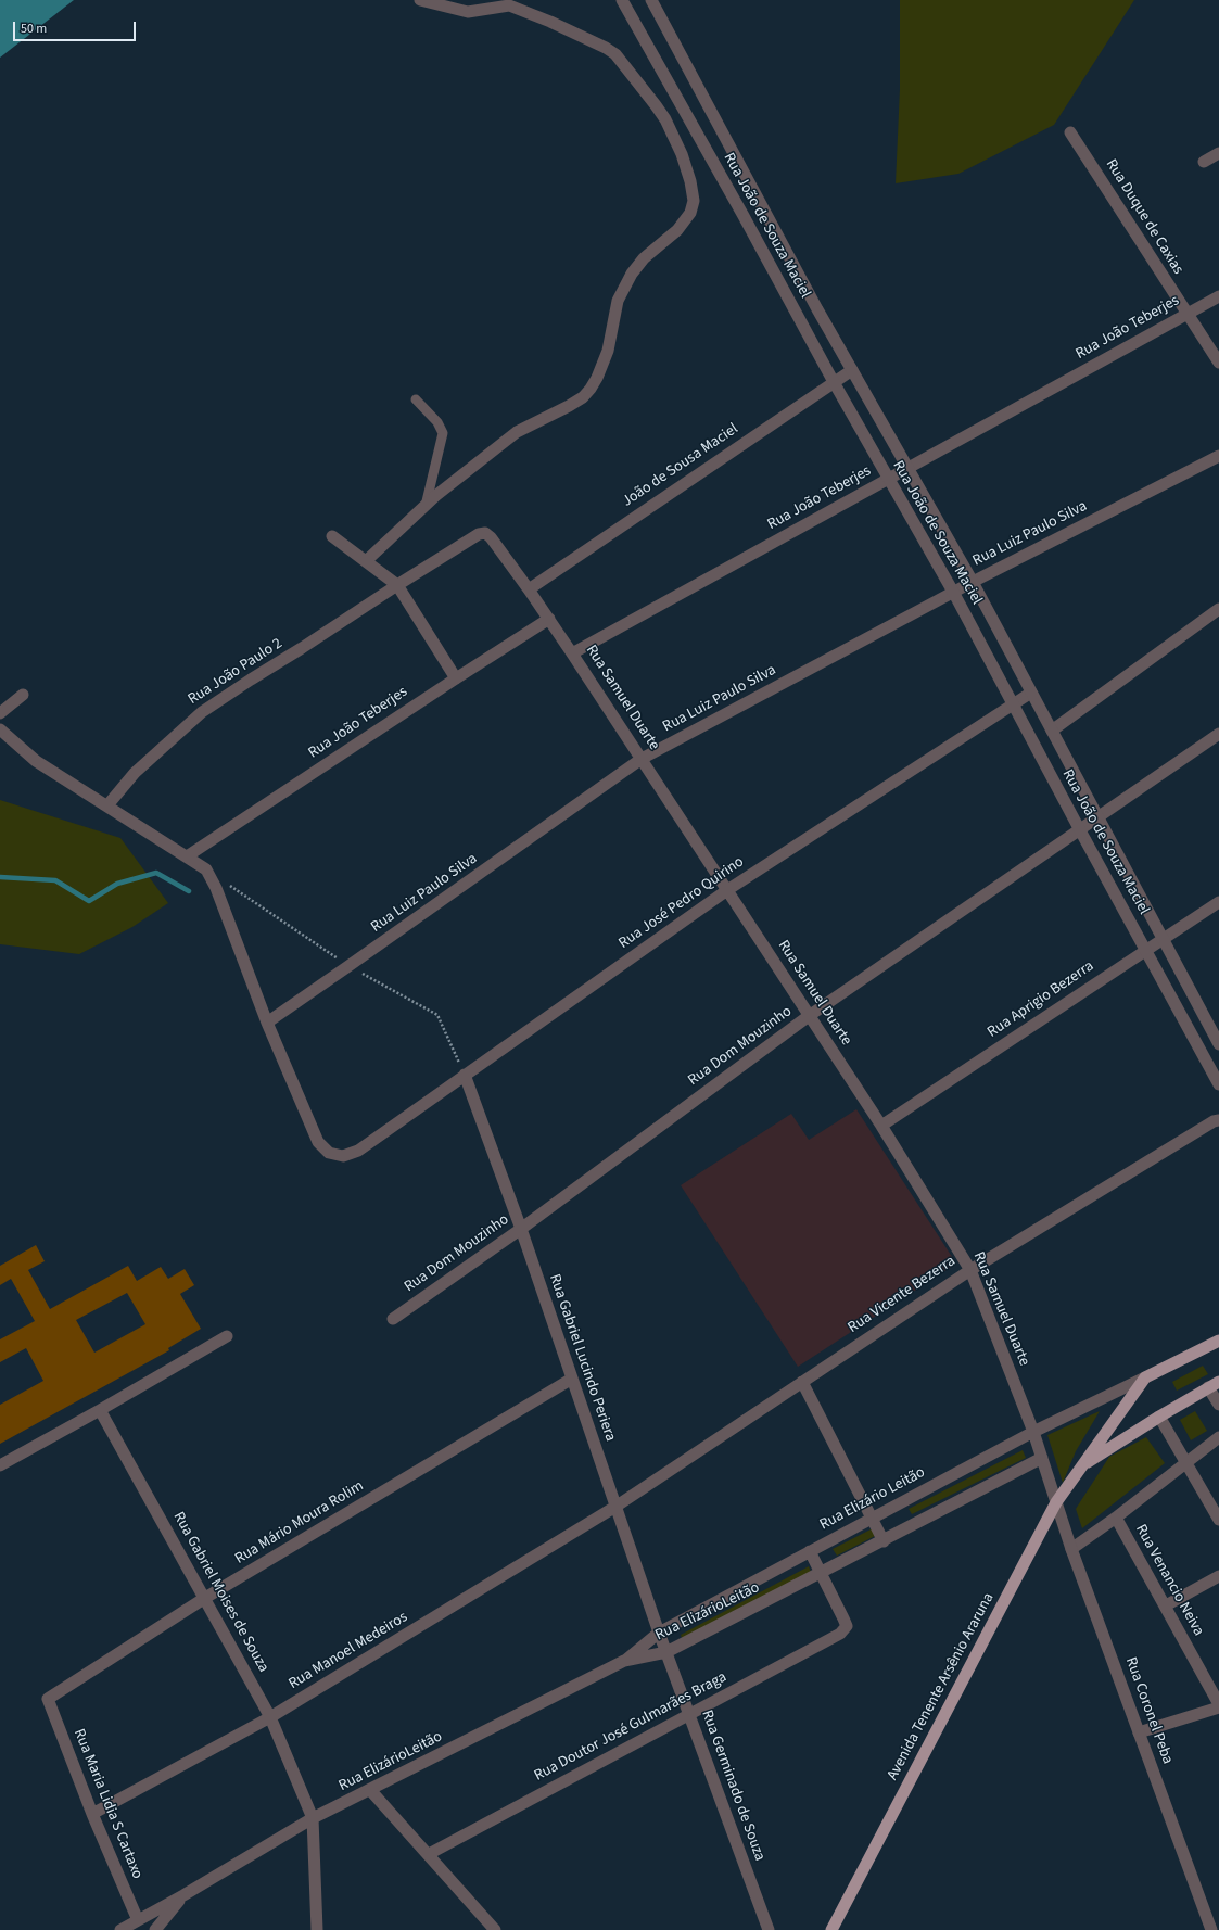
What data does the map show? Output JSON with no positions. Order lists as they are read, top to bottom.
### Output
{
  "streets": {
    "main road": ["Avenida Tenente Arsênio Araruna"],
    "street": [
      "Rua Duque de Caxias",
      "Rua João de Souza Maciel",
      "Rua João Teberjes",
      "João de Sousa Maciel",
      "Rua Luiz Paulo Silva",
      "Rua João Paulo 2",
      "Rua Samuel Duarte",
      "Rua José Pedro Quirino",
      "Rua Aprigio Bezerra",
      "Rua Dom Mouzinho",
      "Rua Vicente Bezerra",
      "Rua Gabriel Lucindo Periera",
      "Rua Elizário Leitão",
      "Rua Mário Moura Rolim",
      "Rua Venancio Neiva",
      "Rua Gabriel Moises de Souza",
      "Rua ElizárioLeitão",
      "Rua Manoel Medeiros",
      "Rua Coronel Peba",
      "Rua Doutor José Gulmarães Braga",
      "Rua Germinado de Souza",
      "Rua Maria Lidia S Cartaxo"
    ]
  },
  "crossings": [
    ["Rua Duque de Caxias", "Rua João Teberjes"],
    ["Rua João de Souza Maciel", "Rua João Teberjes"],
    ["Rua João de Souza Maciel", "João de Sousa Maciel"],
    ["Rua João de Souza Maciel", "Rua Luiz Paulo Silva"],
    ["Rua João de Souza Maciel", "Rua José Pedro Quirino"],
    ["Rua João de Souza Maciel", "Rua Aprigio Bezerra"],
    ["Rua João de Souza Maciel", "Rua Dom Mouzinho"],
    ["Rua João Teberjes", "Rua Samuel Duarte"],
    ["João de Sousa Maciel", "Rua Samuel Duarte"],
    ["Rua Luiz Paulo Silva", "Rua Samuel Duarte"],
    ["Rua Luiz Paulo Silva", "Rua José Pedro Quirino"],
    ["Rua João Paulo 2", "Rua Samuel Duarte"],
    ["Rua Samuel Duarte", "Rua José Pedro Quirino"],
    ["Rua Samuel Duarte", "Rua Aprigio Bezerra"],
    ["Rua Samuel Duarte", "Rua Dom Mouzinho"],
    ["Rua Samuel Duarte", "Rua Vicente Bezerra"],
    ["Rua Samuel Duarte", "Rua Elizário Leitão"],
    ["Rua Samuel Duarte", "Rua ElizárioLeitão"],
    ["Rua Samuel Duarte", "Avenida Tenente Arsênio Araruna"],
    ["Rua Samuel Duarte", "Rua Coronel Peba"],
    ["Rua José Pedro Quirino", "Rua Gabriel Lucindo Periera"],
    ["Rua Dom Mouzinho", "Rua Gabriel Lucindo Periera"],
    ["Rua Vicente Bezerra", "Rua Gabriel Lucindo Periera"],
    ["Rua Vicente Bezerra", "Rua Manoel Medeiros"],
    ["Rua Gabriel Lucindo Periera", "Rua Elizário Leitão"],
    ["Rua Gabriel Lucindo Periera", "Rua Mário Moura Rolim"],
    ["Rua Gabriel Lucindo Periera", "Rua ElizárioLeitão"],
    ["Rua Gabriel Lucindo Periera", "Rua Manoel Medeiros"],
    ["Rua Gabriel Lucindo Periera", "Rua Germinado de Souza"],
    ["Rua Elizário Leitão", "Rua ElizárioLeitão"],
    ["Rua Elizário Leitão", "Avenida Tenente Arsênio Araruna"],
    ["Rua Mário Moura Rolim", "Rua Gabriel Moises de Souza"],
    ["Rua Mário Moura Rolim", "Rua Maria Lidia S Cartaxo"],
    ["Rua Gabriel Moises de Souza", "Rua ElizárioLeitão"],
    ["Rua Gabriel Moises de Souza", "Rua Manoel Medeiros"],
    ["Rua ElizárioLeitão", "Rua Doutor José Gulmarães Braga"],
    ["Rua ElizárioLeitão", "Rua Germinado de Souza"],
    ["Rua ElizárioLeitão", "Rua Maria Lidia S Cartaxo"],
    ["Rua Manoel Medeiros", "Rua Maria Lidia S Cartaxo"],
    ["Avenida Tenente Arsênio Araruna", "Rua Coronel Peba"],
    ["Rua Doutor José Gulmarães Braga", "Rua Germinado de Souza"]
  ],
  "scale_bar": "50 m"
}
